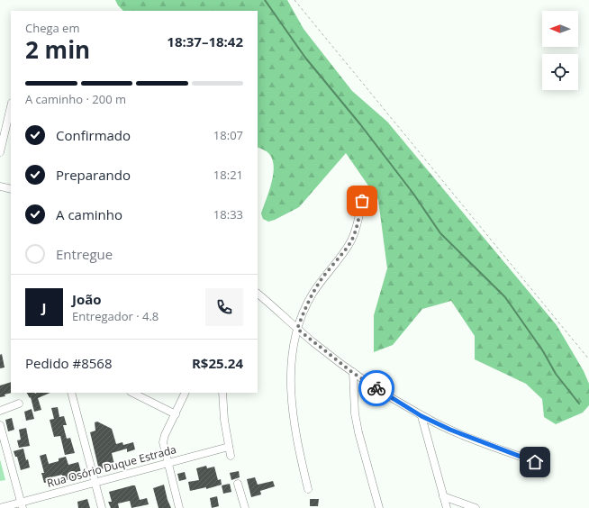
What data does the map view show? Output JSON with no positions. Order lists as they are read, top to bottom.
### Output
{
  "streets": {
    "street": ["Rua Osório Duque Estrada"]
  },
  "north": "left",
  "page": {
    "heading": ["2 min", "Chega em", "18:37–18:42"],
    "panel": [
      "João",
      "Entregador · 4.8",
      "Pedido #8568",
      "R$25.24"
    ],
    "bar": "A caminho · 200 m",
    "list": [
      ["Confirmado", "18:07"],
      ["Preparando", "18:21"],
      ["A caminho", "18:33"],
      "Entregue"
    ],
    "round": "J"
  }
}
